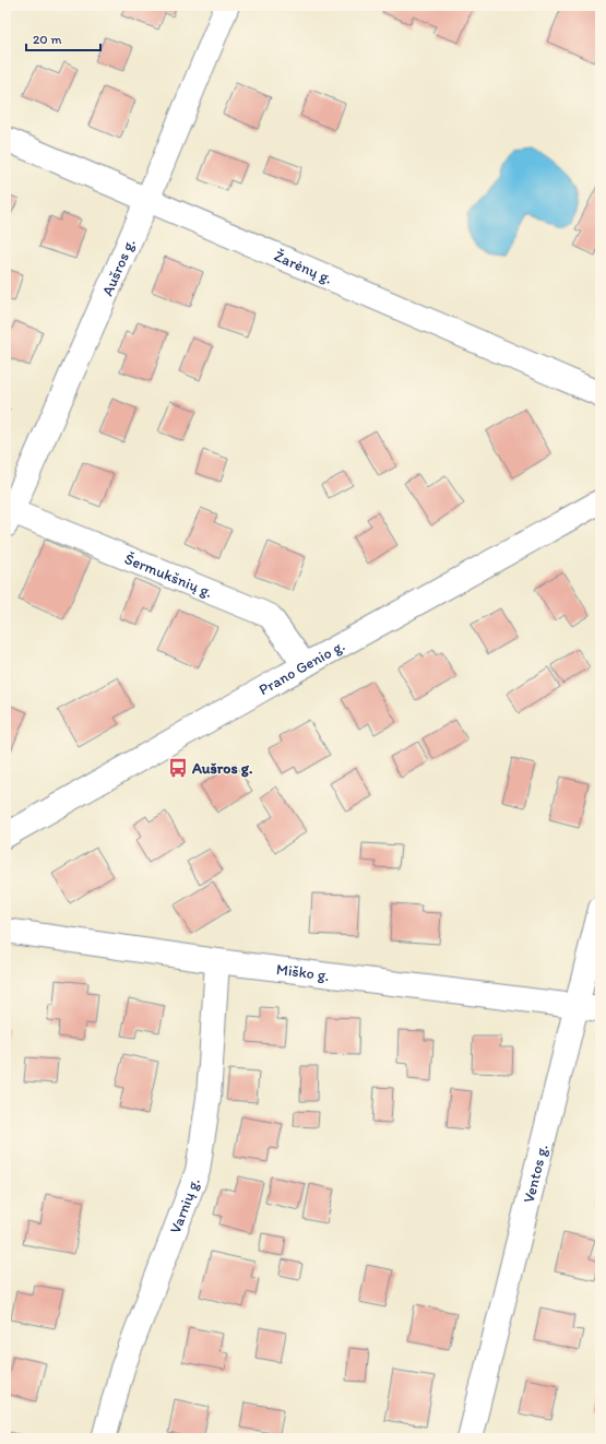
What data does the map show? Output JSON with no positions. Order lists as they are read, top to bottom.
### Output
{
  "streets": {
    "street": [
      "Aušros g.",
      "Žarėnų g.",
      "Šermukšnių g.",
      "Prano Genio g.",
      "Miško g.",
      "Ventos g.",
      "Varnių g."
    ]
  },
  "crossings": [
    ["Aušros g.", "Žarėnų g."],
    ["Aušros g.", "Šermukšnių g."],
    ["Šermukšnių g.", "Prano Genio g."],
    ["Miško g.", "Ventos g."],
    ["Miško g.", "Varnių g."]
  ],
  "places": {
    "bus stop": ["Aušros g."]
  },
  "scale_bar": "20 m"
}
